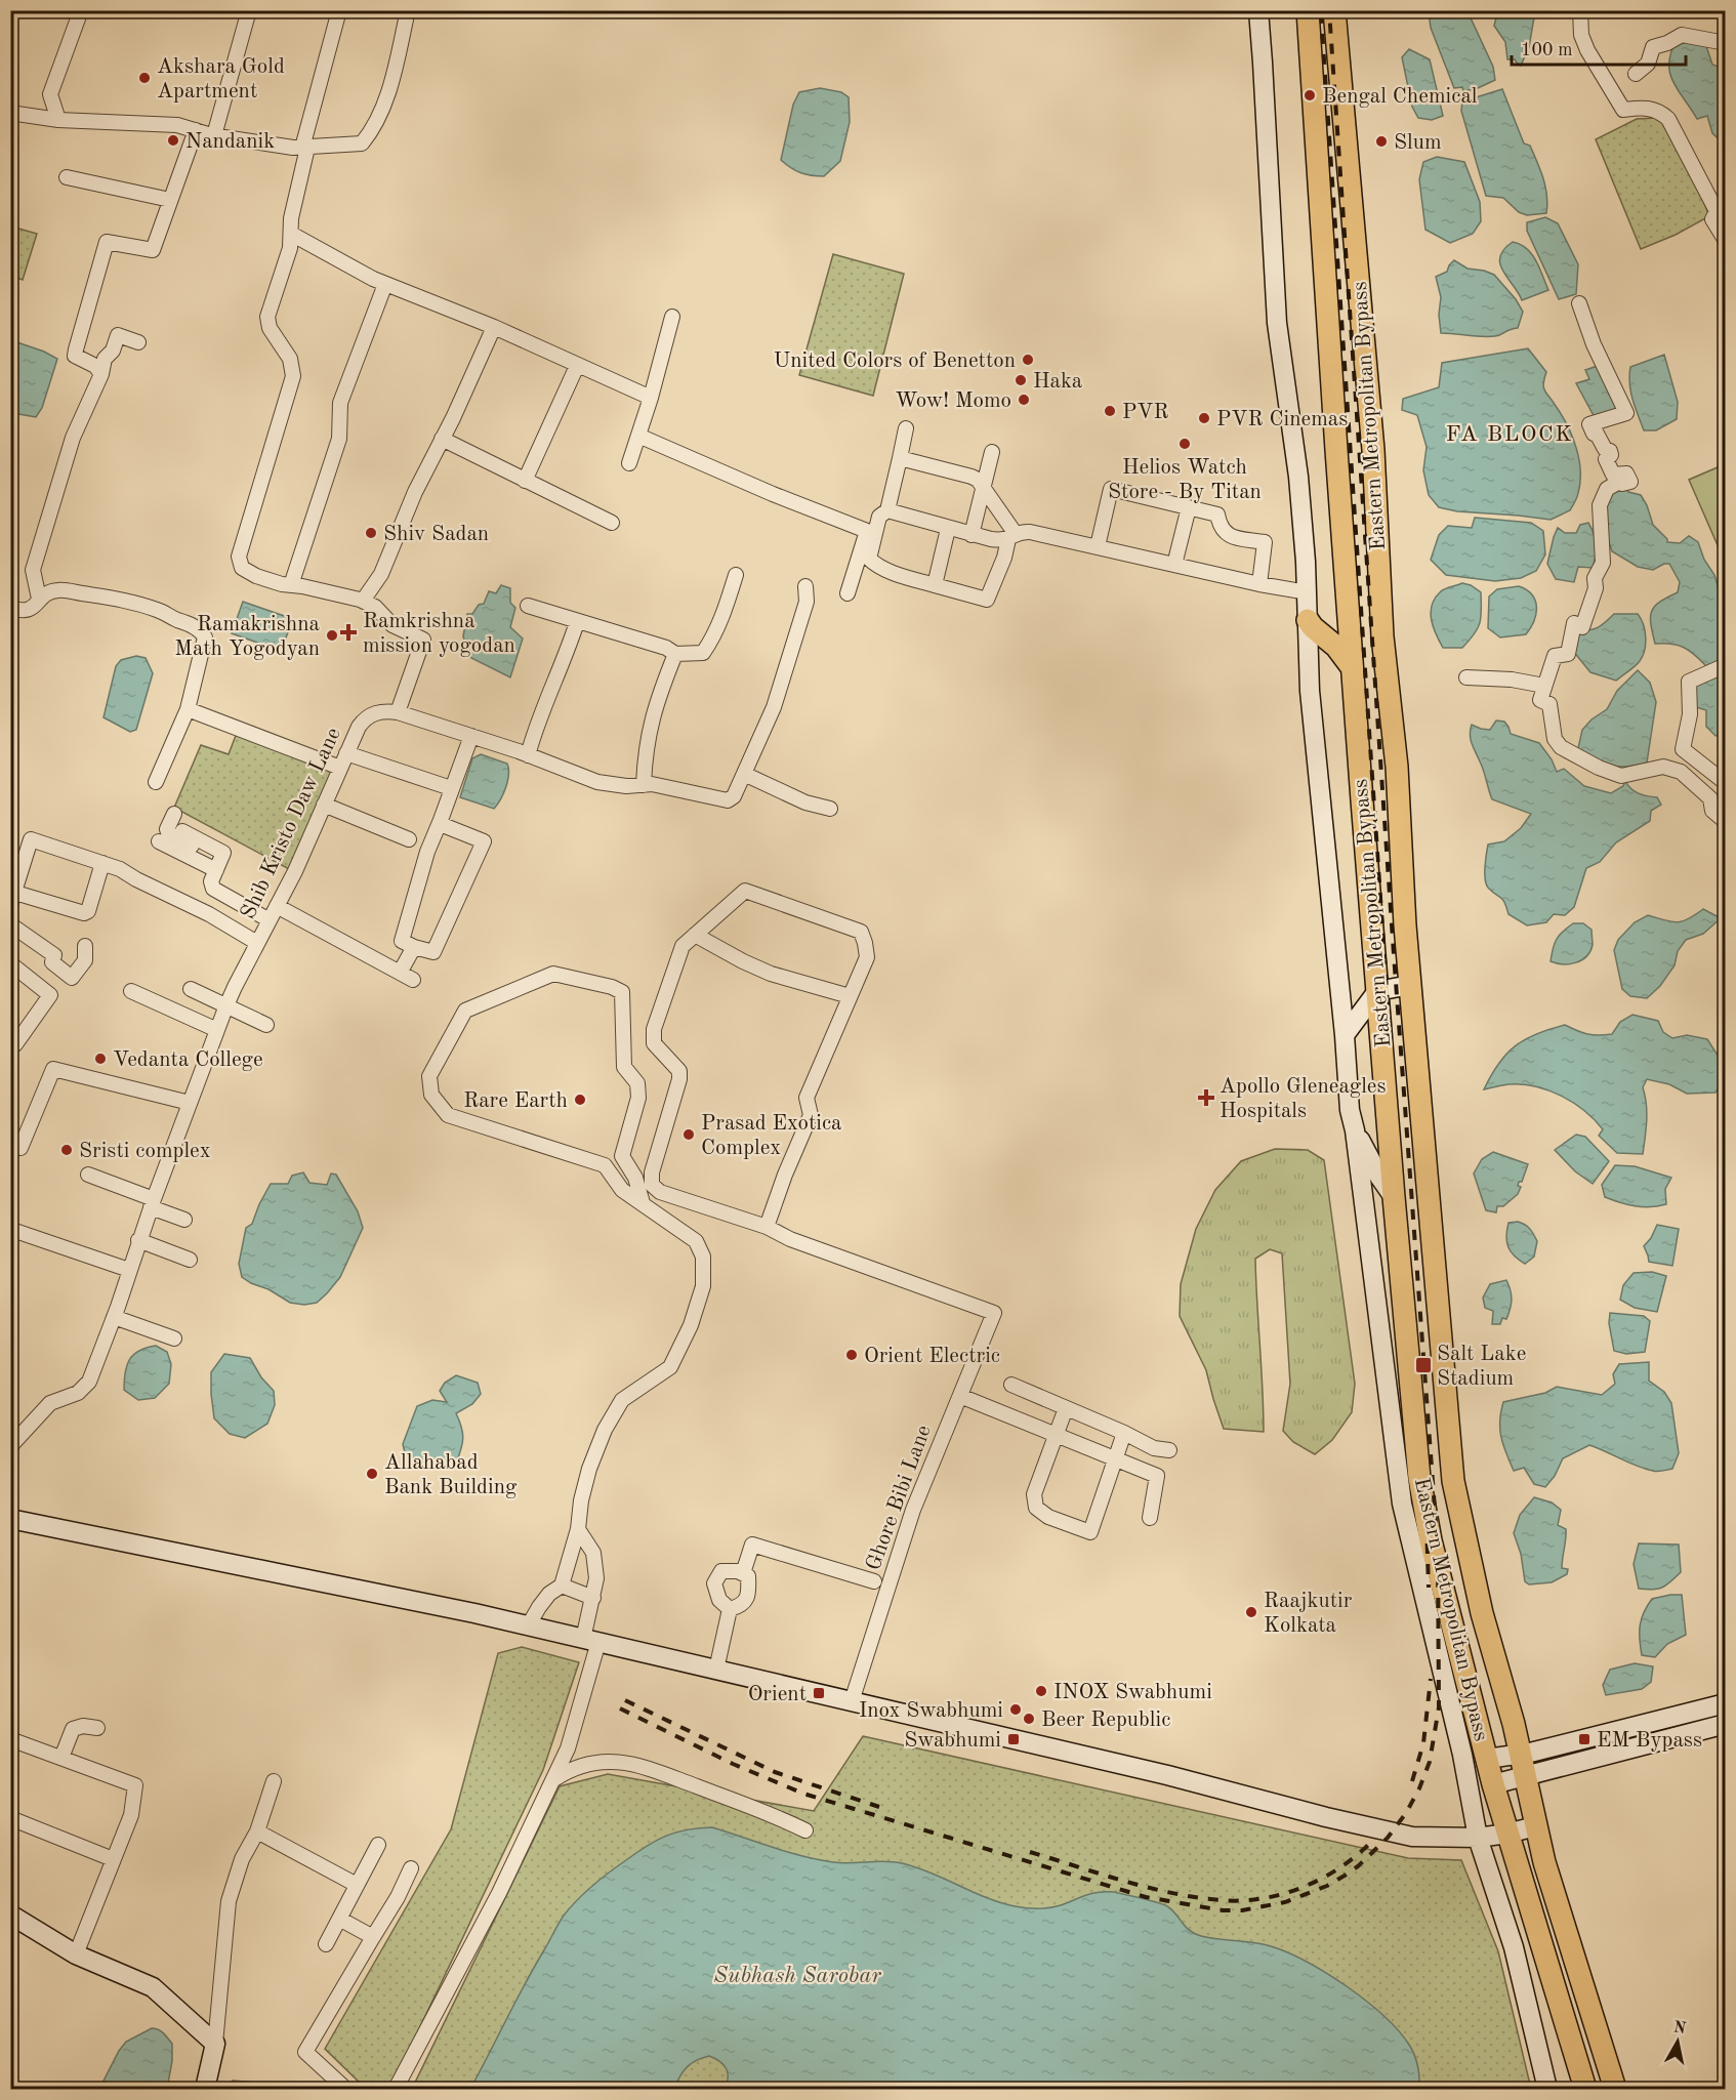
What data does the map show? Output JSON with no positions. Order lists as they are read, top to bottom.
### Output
{
  "streets": {
    "main road": ["Eastern Metropolitan Bypass"],
    "street": ["Shib Kristo Daw Lane", "Ghore Bibi Lane"]
  },
  "districts": ["FA BLOCK"],
  "water": ["Subhash Sarobar"],
  "places": {
    "other": [
      "Akshara Gold Apartment",
      "Bengal Chemical",
      "Nandanik",
      "Slum",
      "United Colors of Benetton",
      "Haka",
      "Wow! Momo",
      "PVR",
      "PVR Cinemas",
      "Helios Watch Store - By Titan",
      "Shiv Sadan",
      "Ramakrishna Math Yogodyan",
      "Vedanta College",
      "Rare Earth",
      "Prasad Exotica Complex",
      "Sristi complex",
      "Orient Electric",
      "Allahabad Bank Building",
      "Raajkutir Kolkata",
      "INOX Swabhumi",
      "Inox Swabhumi",
      "Beer Republic"
    ],
    "health": ["Ramkrishna mission yogodan", "Apollo Gleneagles Hospitals"],
    "transit": [
      "Salt Lake Stadium",
      "Orient",
      "Swabhumi",
      "EM Bypass"
    ]
  },
  "scale_bar": "100 m",
  "north": "top"
}
